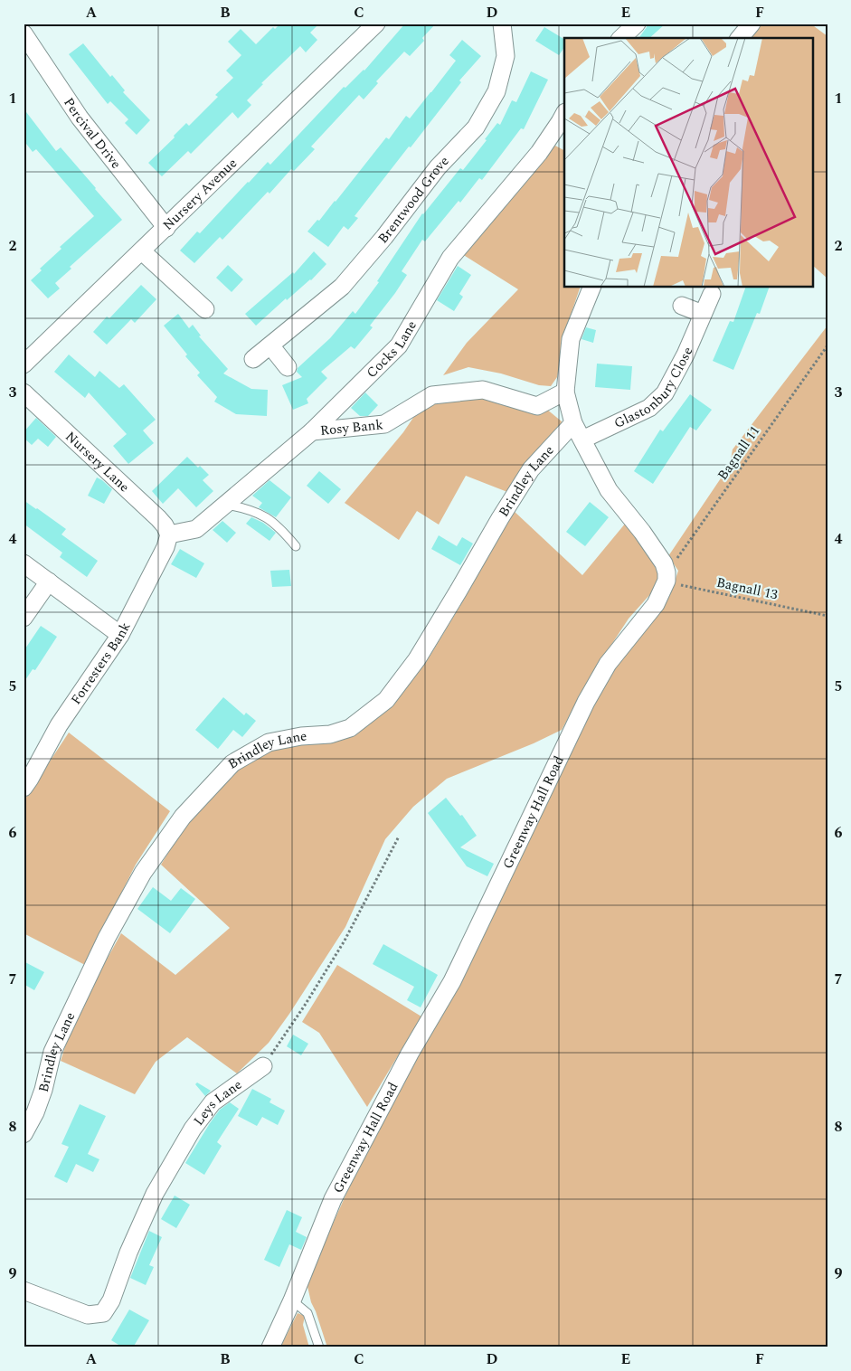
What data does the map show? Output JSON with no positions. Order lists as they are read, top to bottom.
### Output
{
  "streets": {
    "street": [
      "Percival Drive",
      "Nursery Avenue",
      "Brentwood Grove",
      "Cocks Lane",
      "Glastonbury Close",
      "Rosy Bank",
      "Nursery Lane",
      "Brindley Lane",
      "Forresters Bank",
      "Greenway Hall Road",
      "Leys Lane"
    ],
    "path": ["Bagnall 11", "Bagnall 13"]
  },
  "crossings": [
    ["Percival Drive", "Nursery Avenue"],
    ["Cocks Lane", "Rosy Bank"],
    ["Cocks Lane", "Nursery Lane"],
    ["Cocks Lane", "Forresters Bank"],
    ["Bagnall 11", "Bagnall 13"],
    ["Bagnall 11", "Greenway Hall Road"],
    ["Nursery Lane", "Forresters Bank"],
    ["Bagnall 13", "Greenway Hall Road"]
  ],
  "grid": {
    "columns": [
      "A",
      "B",
      "C",
      "D",
      "E",
      "F"
    ],
    "rows": [
      "1",
      "2",
      "3",
      "4",
      "5",
      "6",
      "7",
      "8",
      "9"
    ]
  }
}
